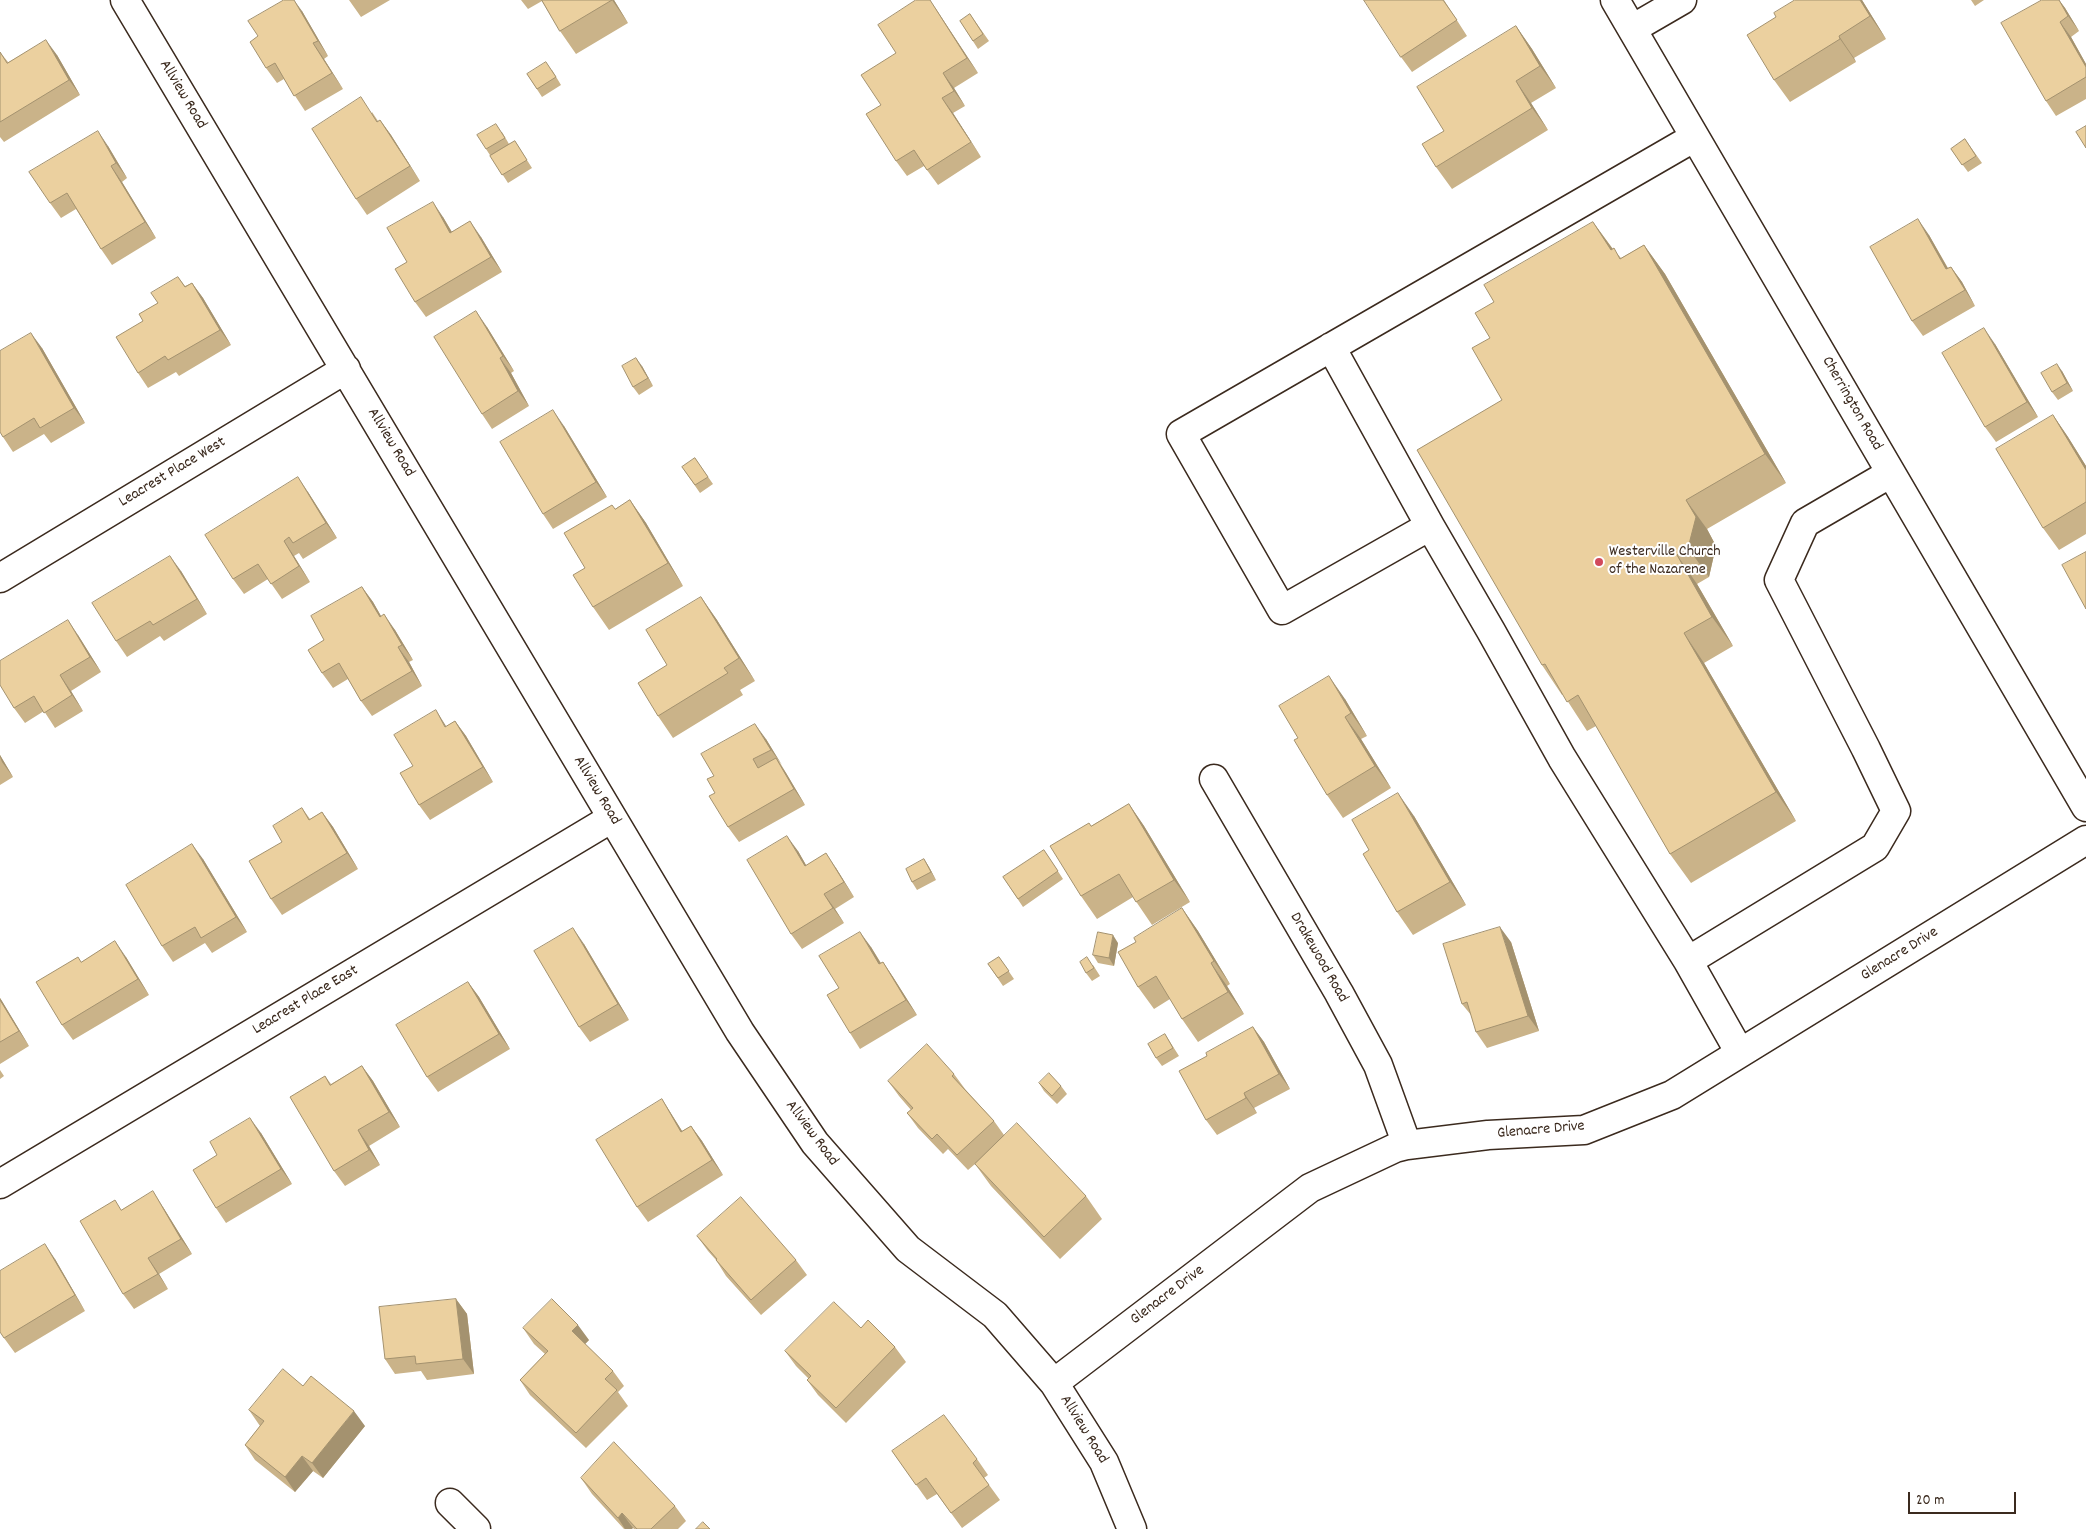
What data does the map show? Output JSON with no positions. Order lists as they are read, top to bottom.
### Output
{
  "streets": {
    "street": [
      "Allview Road",
      "Cherrington Road",
      "Leacrest Place West",
      "Glenacre Drive",
      "Drakewood Road",
      "Leacrest Place East"
    ]
  },
  "crossings": [
    ["Allview Road", "Leacrest Place West"],
    ["Allview Road", "Glenacre Drive"],
    ["Allview Road", "Leacrest Place East"],
    ["Glenacre Drive", "Drakewood Road"]
  ],
  "places": ["Westerville Church of the Nazarene"],
  "scale_bar": "20 m"
}
